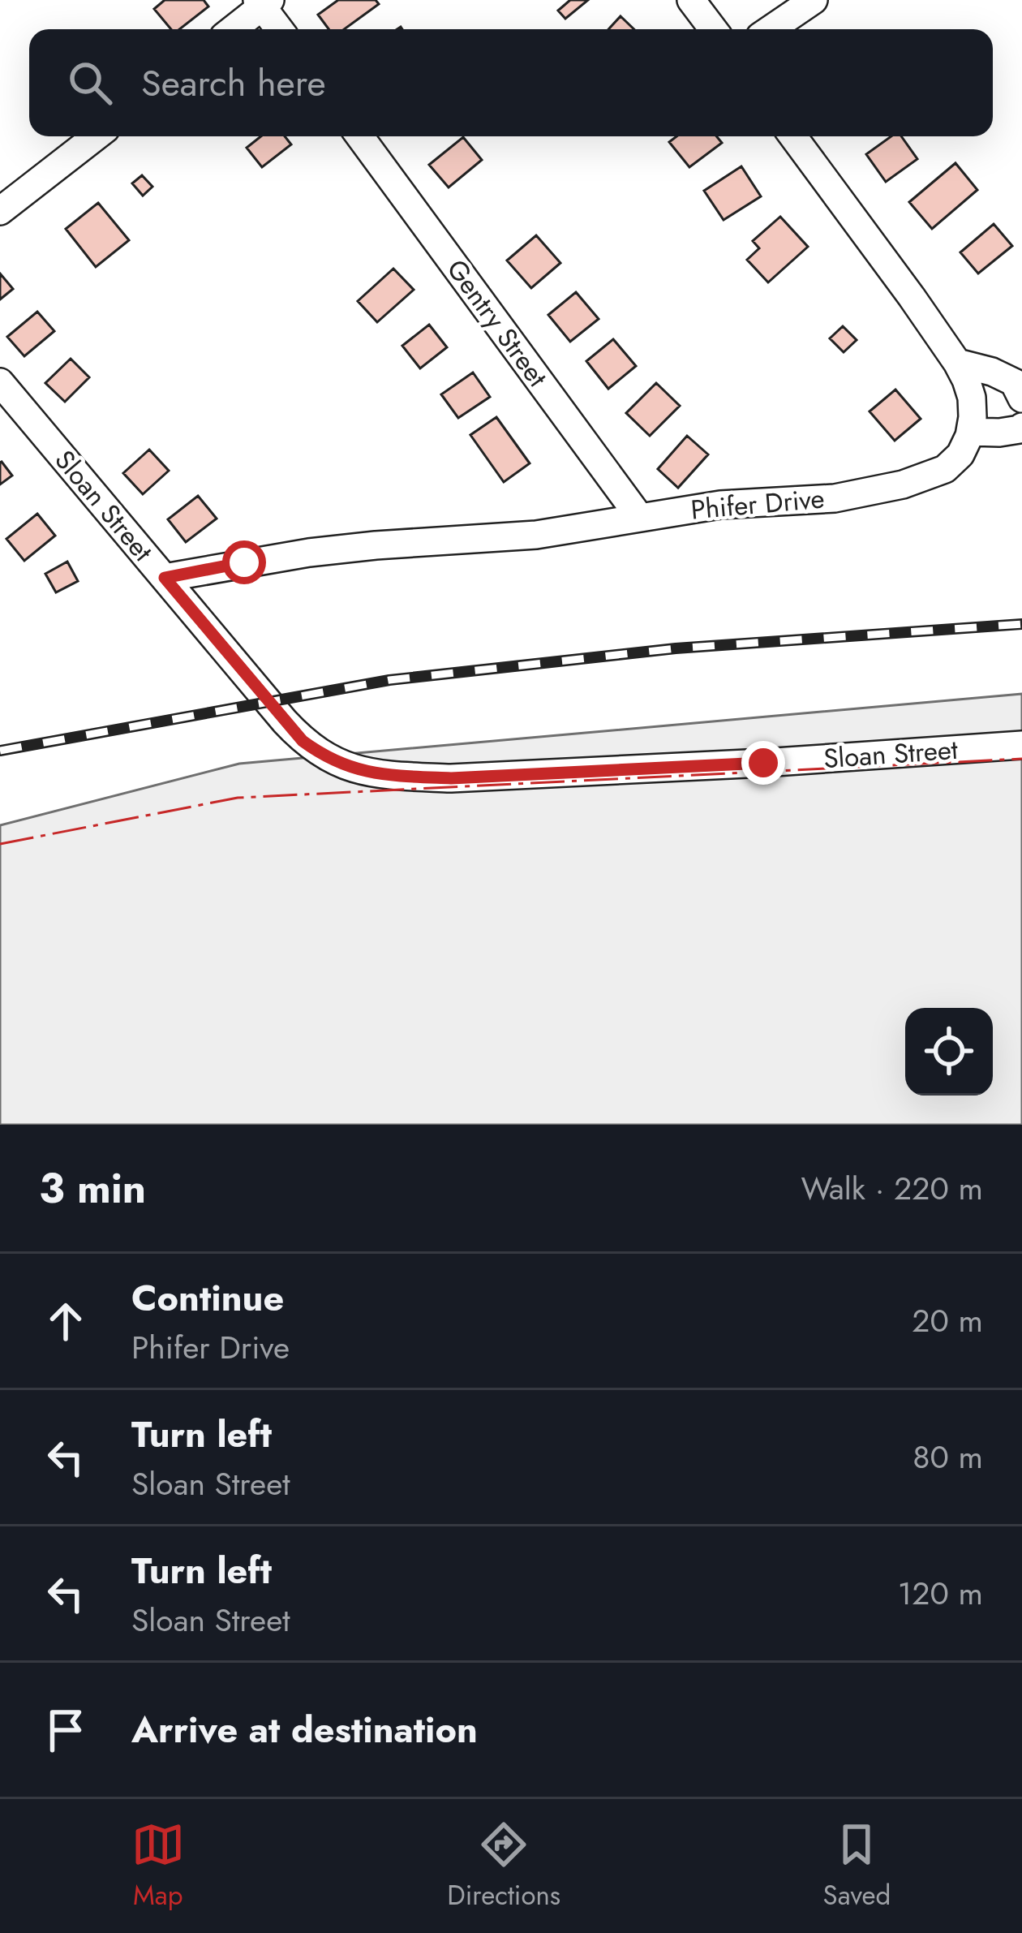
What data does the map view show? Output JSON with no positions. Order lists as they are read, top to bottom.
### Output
{
  "streets": {
    "street": ["Gentry Street", "Phifer Drive", "Sloan Street"]
  },
  "crossings": [
    ["Gentry Street", "Phifer Drive"],
    ["Phifer Drive", "Sloan Street"]
  ],
  "page": {
    "search": "Search here",
    "heading": ["3 min", "Walk · 220 m"],
    "list": [
      ["Continue", "Phifer Drive", "20 m"],
      ["Turn left", "Sloan Street", "80 m"],
      ["Turn left", "Sloan Street", "120 m"],
      "Arrive at destination"
    ],
    "nav": ["Map", "Directions", "Saved"]
  }
}
